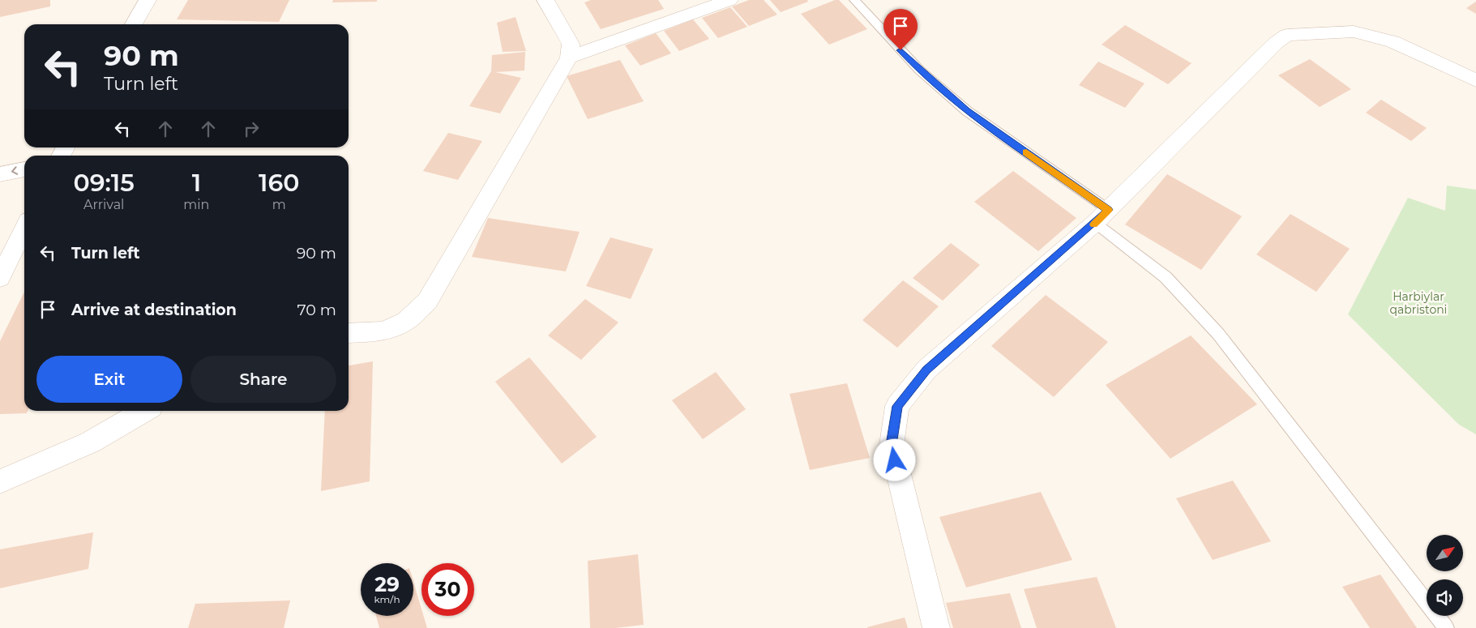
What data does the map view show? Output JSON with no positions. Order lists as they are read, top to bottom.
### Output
{
  "parks": ["Harbiylar qabristoni"],
  "north": "top right",
  "page": {
    "turn": ["90 m", "Turn left"],
    "eta": [
      "09:15",
      "Arrival",
      "1",
      "min",
      "160",
      "m"
    ],
    "list": [
      {
        "name": "Turn left",
        "value": "90 m"
      },
      {
        "name": "Arrive at destination",
        "value": "70 m"
      }
    ],
    "buttons": ["Exit", "Share"],
    "speed": "29 km/h",
    "limit": "30"
  }
}
